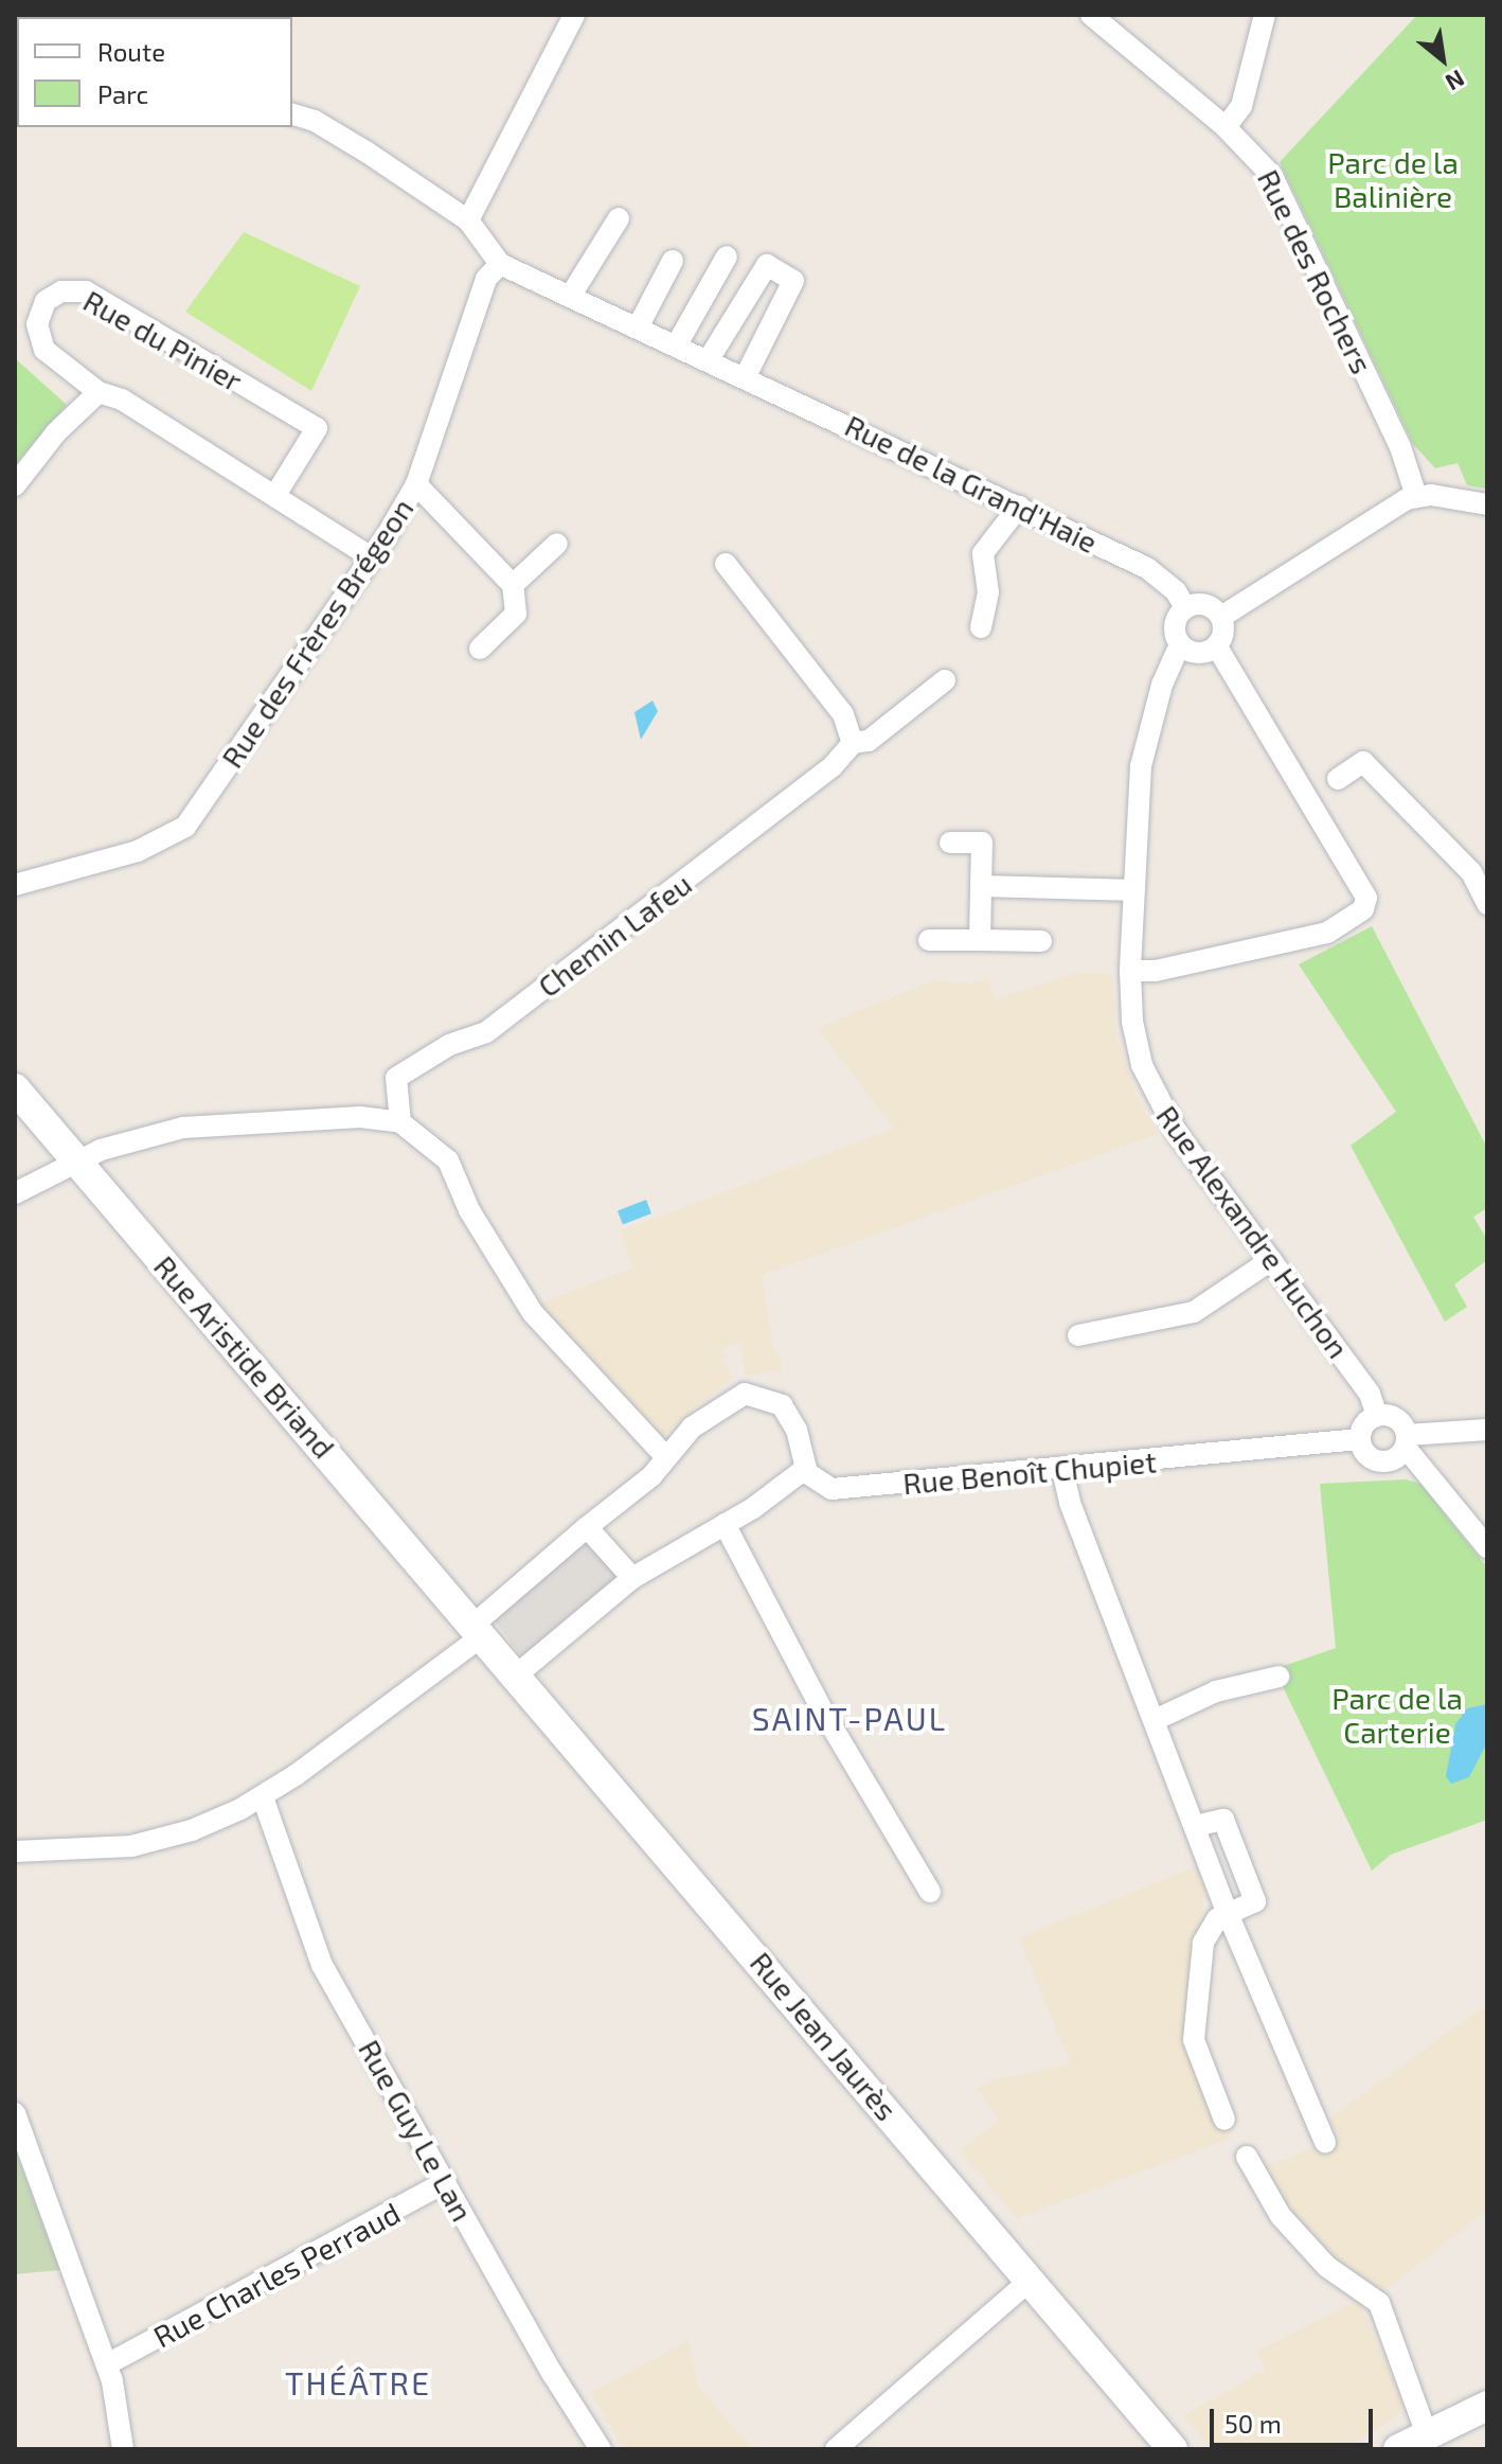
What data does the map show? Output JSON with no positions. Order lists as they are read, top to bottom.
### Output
{
  "streets": {
    "main road": ["Rue Aristide Briand", "Rue Jean Jaurès"],
    "street": [
      "Rue des Rochers",
      "Rue du Pinier",
      "Rue de la Grand'Haie",
      "Rue des Frères Brégeon",
      "Chemin Lafeu",
      "Rue Alexandre Huchon",
      "Rue Benoît Chupiet",
      "Rue Guy Le Lan",
      "Rue Charles Perraud"
    ]
  },
  "crossings": [
    ["Rue du Pinier", "Rue des Frères Brégeon"],
    ["Rue de la Grand'Haie", "Rue des Frères Brégeon"],
    ["Rue de la Grand'Haie", "Rue Alexandre Huchon"],
    ["Rue Alexandre Huchon", "Rue Benoît Chupiet"],
    ["Rue Aristide Briand", "Rue Jean Jaurès"],
    ["Rue Guy Le Lan", "Rue Charles Perraud"]
  ],
  "districts": ["SAINT-PAUL", "THÉÂTRE"],
  "parks": ["Parc de la Balinière", "Parc de la Carterie"],
  "legend": ["Route", "Parc"],
  "scale_bar": "50 m",
  "north": "bottom right"
}
